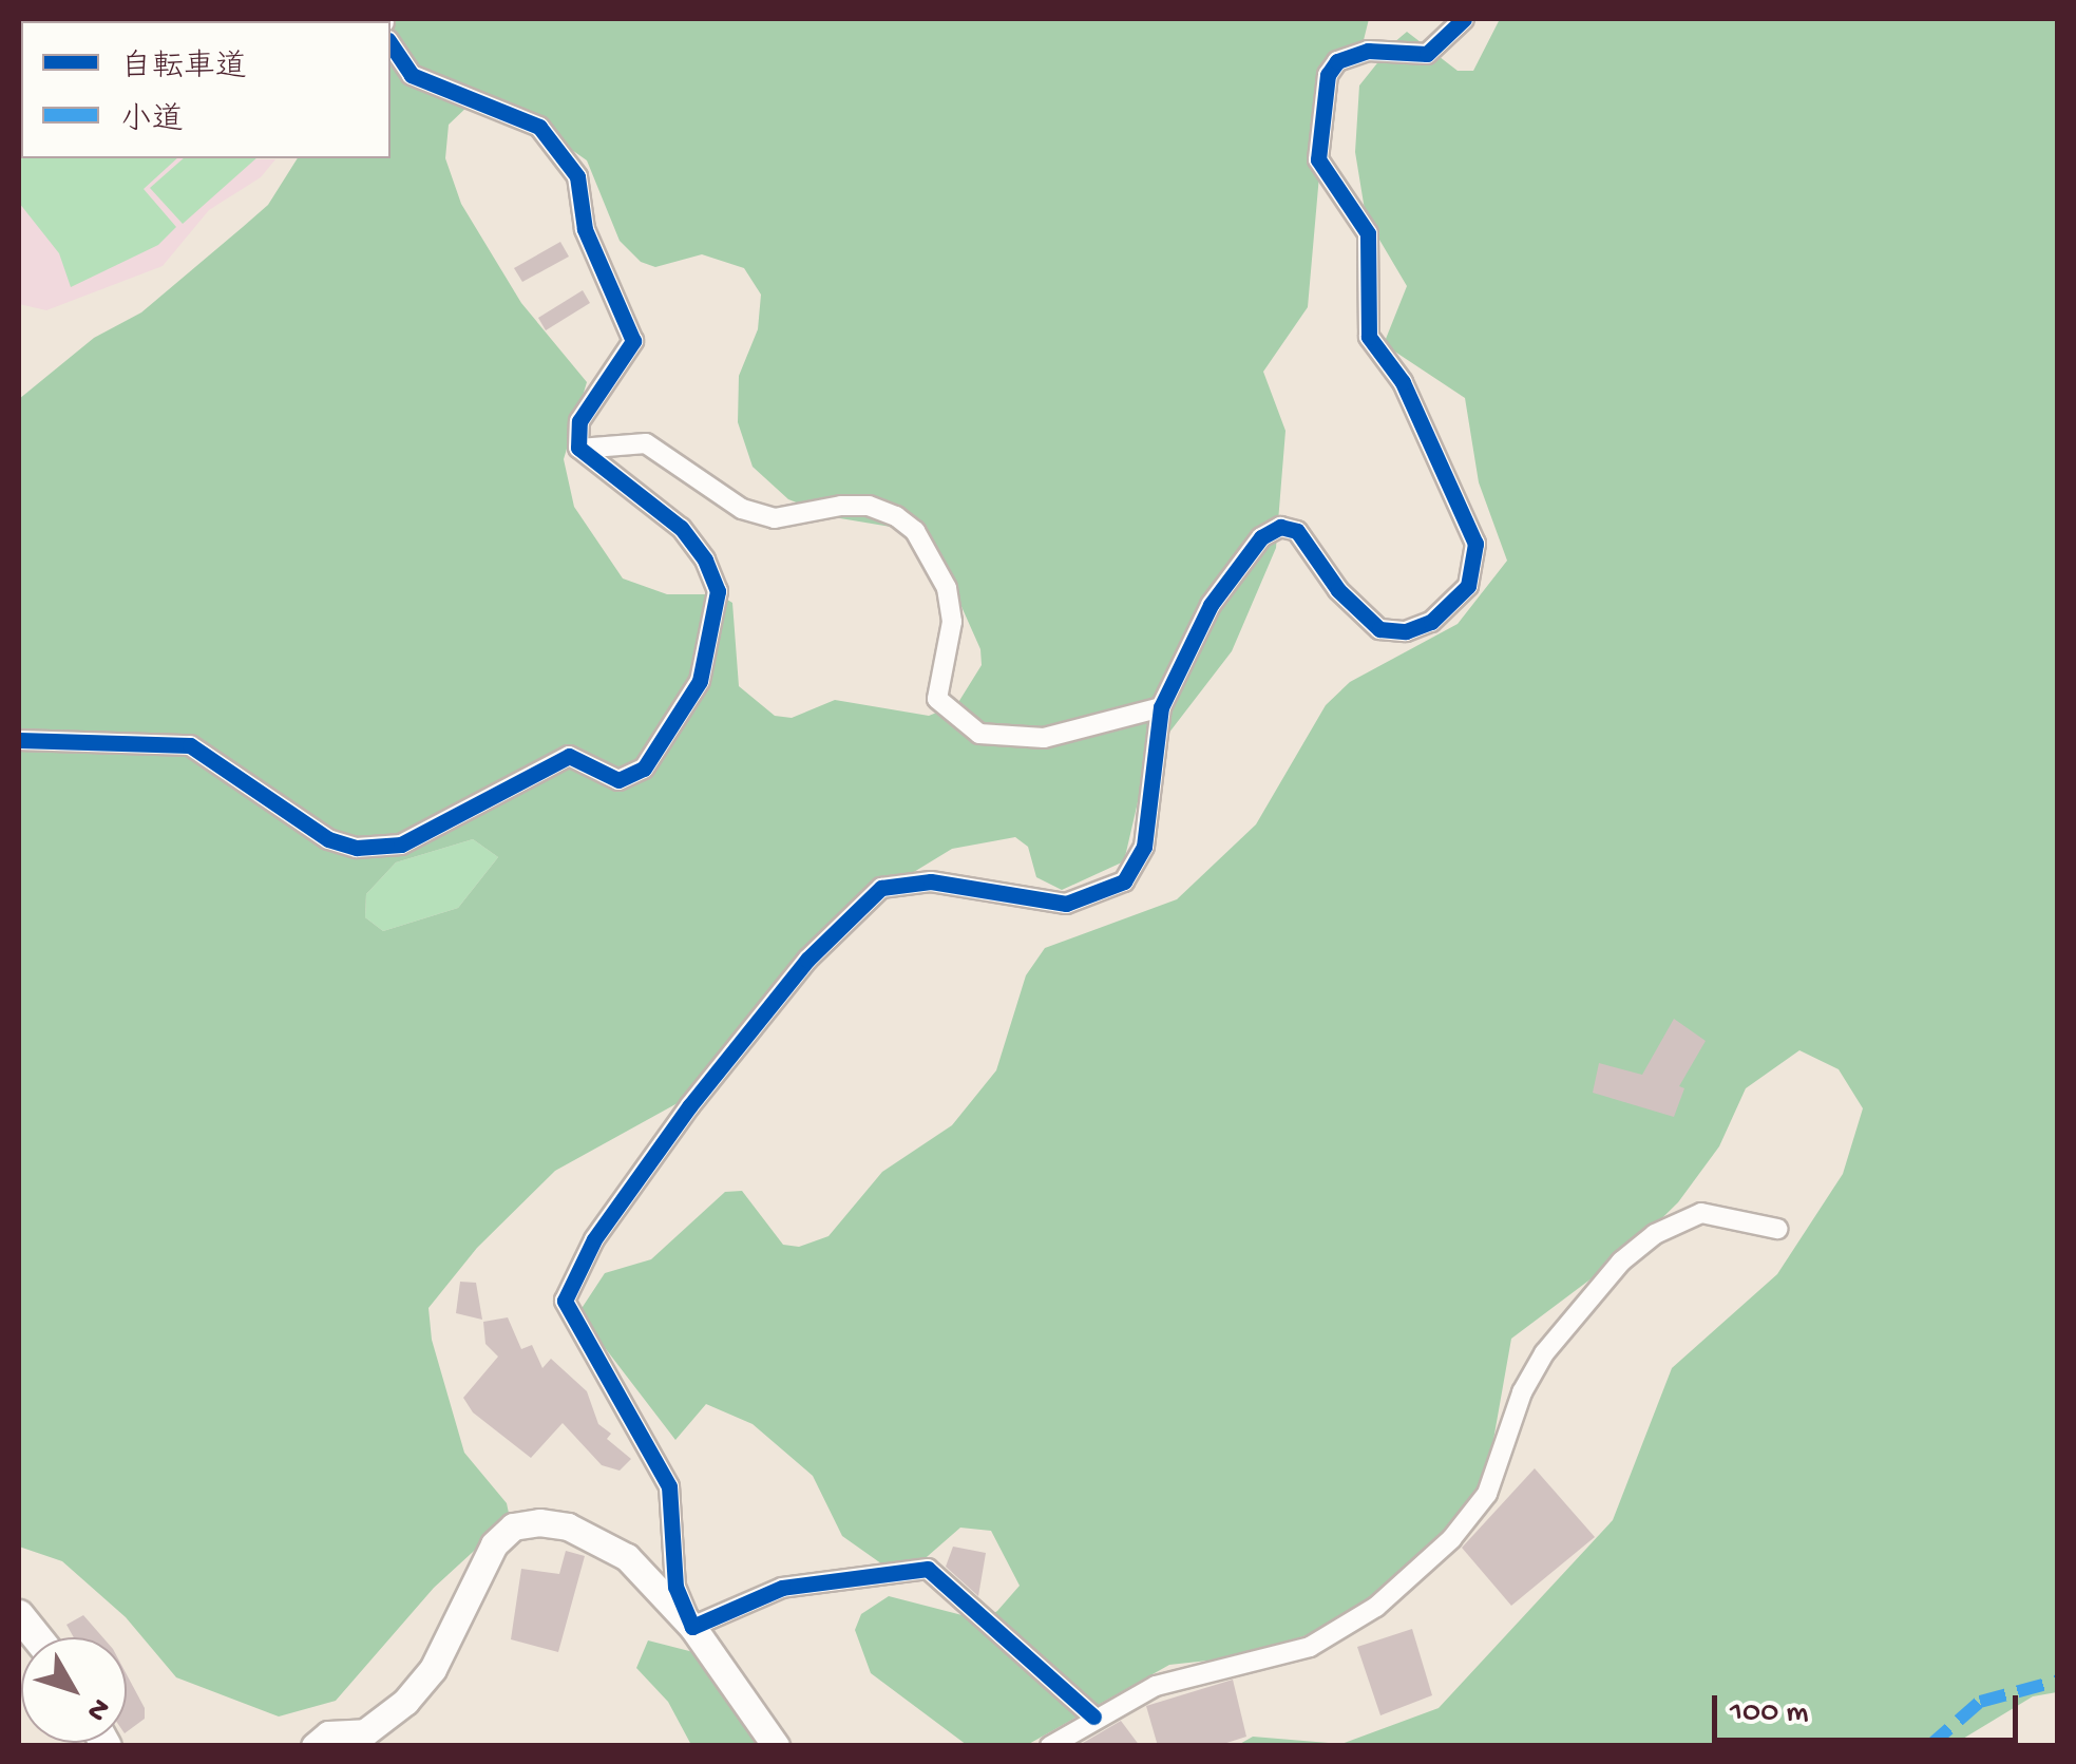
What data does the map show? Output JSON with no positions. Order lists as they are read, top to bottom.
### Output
{
  "legend": ["自転車道", "小道"],
  "scale_bar": "100 m",
  "north": "bottom right"
}
